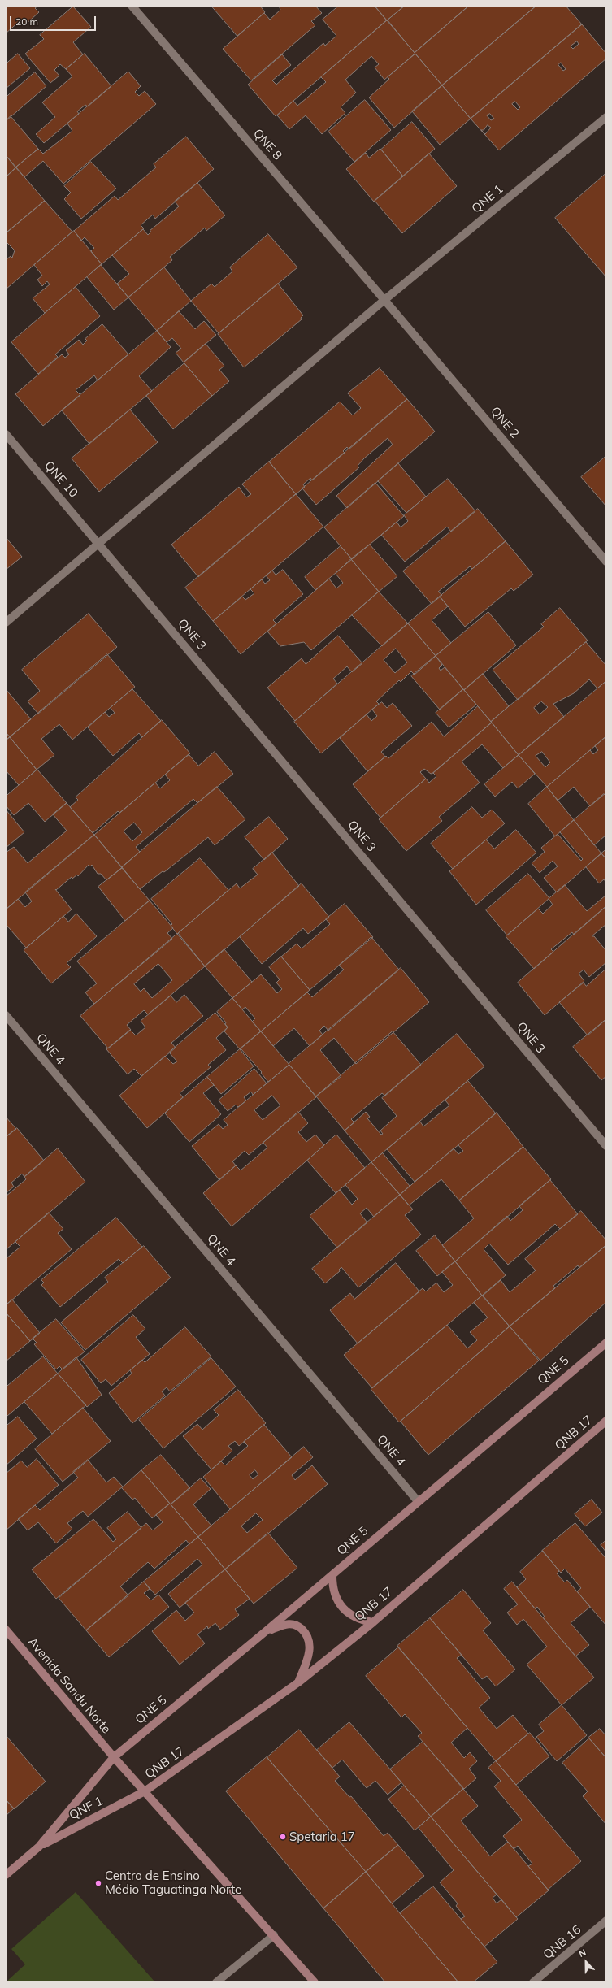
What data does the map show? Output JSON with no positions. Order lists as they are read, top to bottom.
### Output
{
  "streets": {
    "main road": [
      "QNE 5",
      "QNB 17",
      "Avenida Sandu Norte",
      "QNF 1"
    ],
    "street": [
      "QNE 8",
      "QNE 1",
      "QNE 2",
      "QNE 10",
      "QNE 3",
      "QNE 4",
      "QNB 16"
    ]
  },
  "crossings": [
    ["QNE 8", "QNE 1"],
    ["QNE 8", "QNE 2"],
    ["QNE 1", "QNE 2"],
    ["QNE 1", "QNE 10"],
    ["QNE 1", "QNE 3"],
    ["QNE 10", "QNE 3"],
    ["QNE 4", "QNE 5"],
    ["QNE 5", "Avenida Sandu Norte"],
    ["QNE 5", "QNF 1"],
    ["QNB 17", "Avenida Sandu Norte"],
    ["QNB 17", "QNF 1"],
    ["Avenida Sandu Norte", "QNF 1"]
  ],
  "places": ["Spetaria 17", "Centro de Ensino Médio Taguatinga Norte"],
  "scale_bar": "20 m",
  "north": "top"
}
